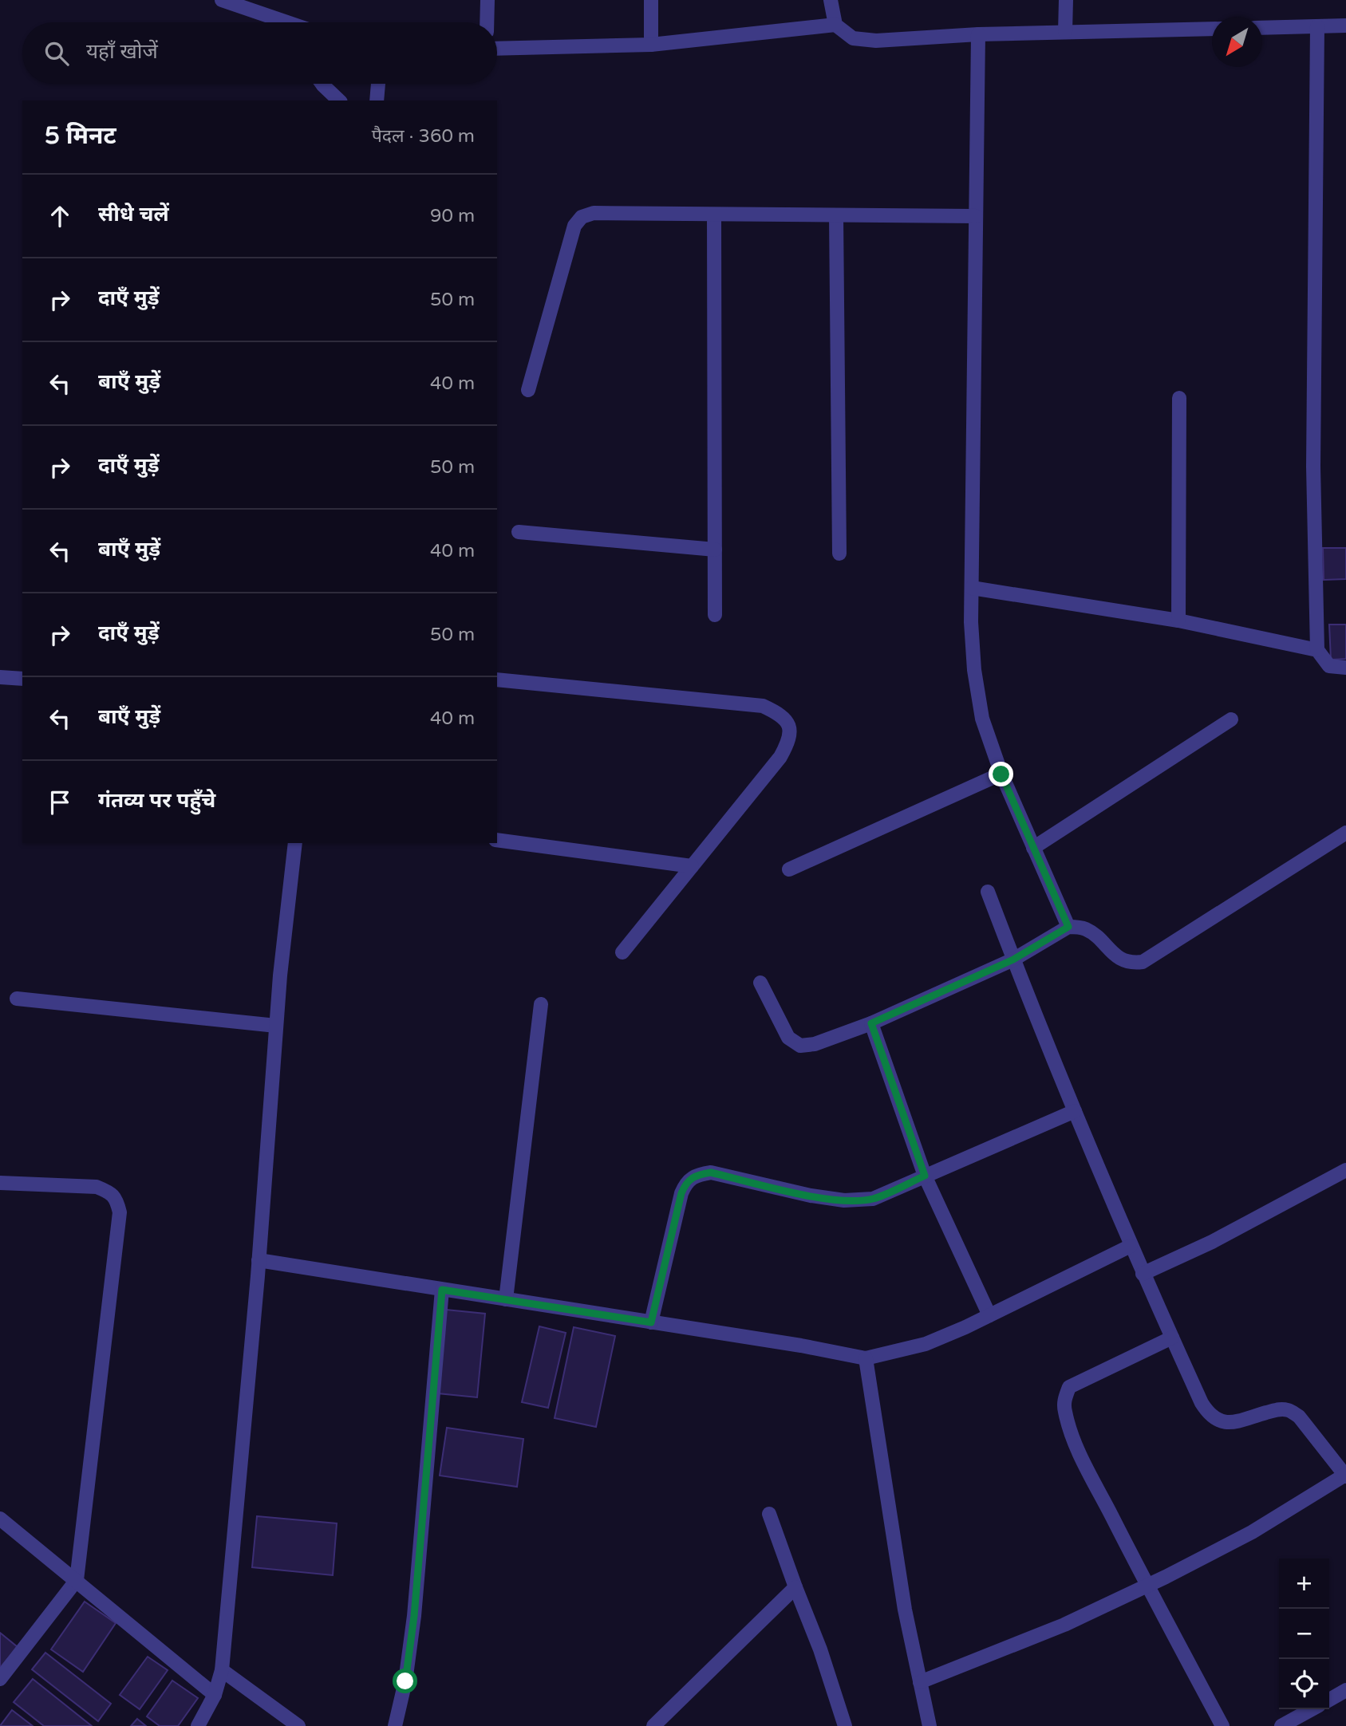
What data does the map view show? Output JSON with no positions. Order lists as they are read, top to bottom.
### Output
{
  "north": "bottom left",
  "page": {
    "search": "यहाँ खोजें",
    "heading": ["5 मिनट", "पैदल · 360 m"],
    "list": [
      ["सीधे चलें", "90 m"],
      ["दाएँ मुड़ें", "50 m"],
      ["बाएँ मुड़ें", "40 m"],
      ["दाएँ मुड़ें", "50 m"],
      ["बाएँ मुड़ें", "40 m"],
      ["दाएँ मुड़ें", "50 m"],
      ["बाएँ मुड़ें", "40 m"],
      "गंतव्य पर पहुँचे"
    ],
    "map_buttons": ["+", "−"]
  }
}
